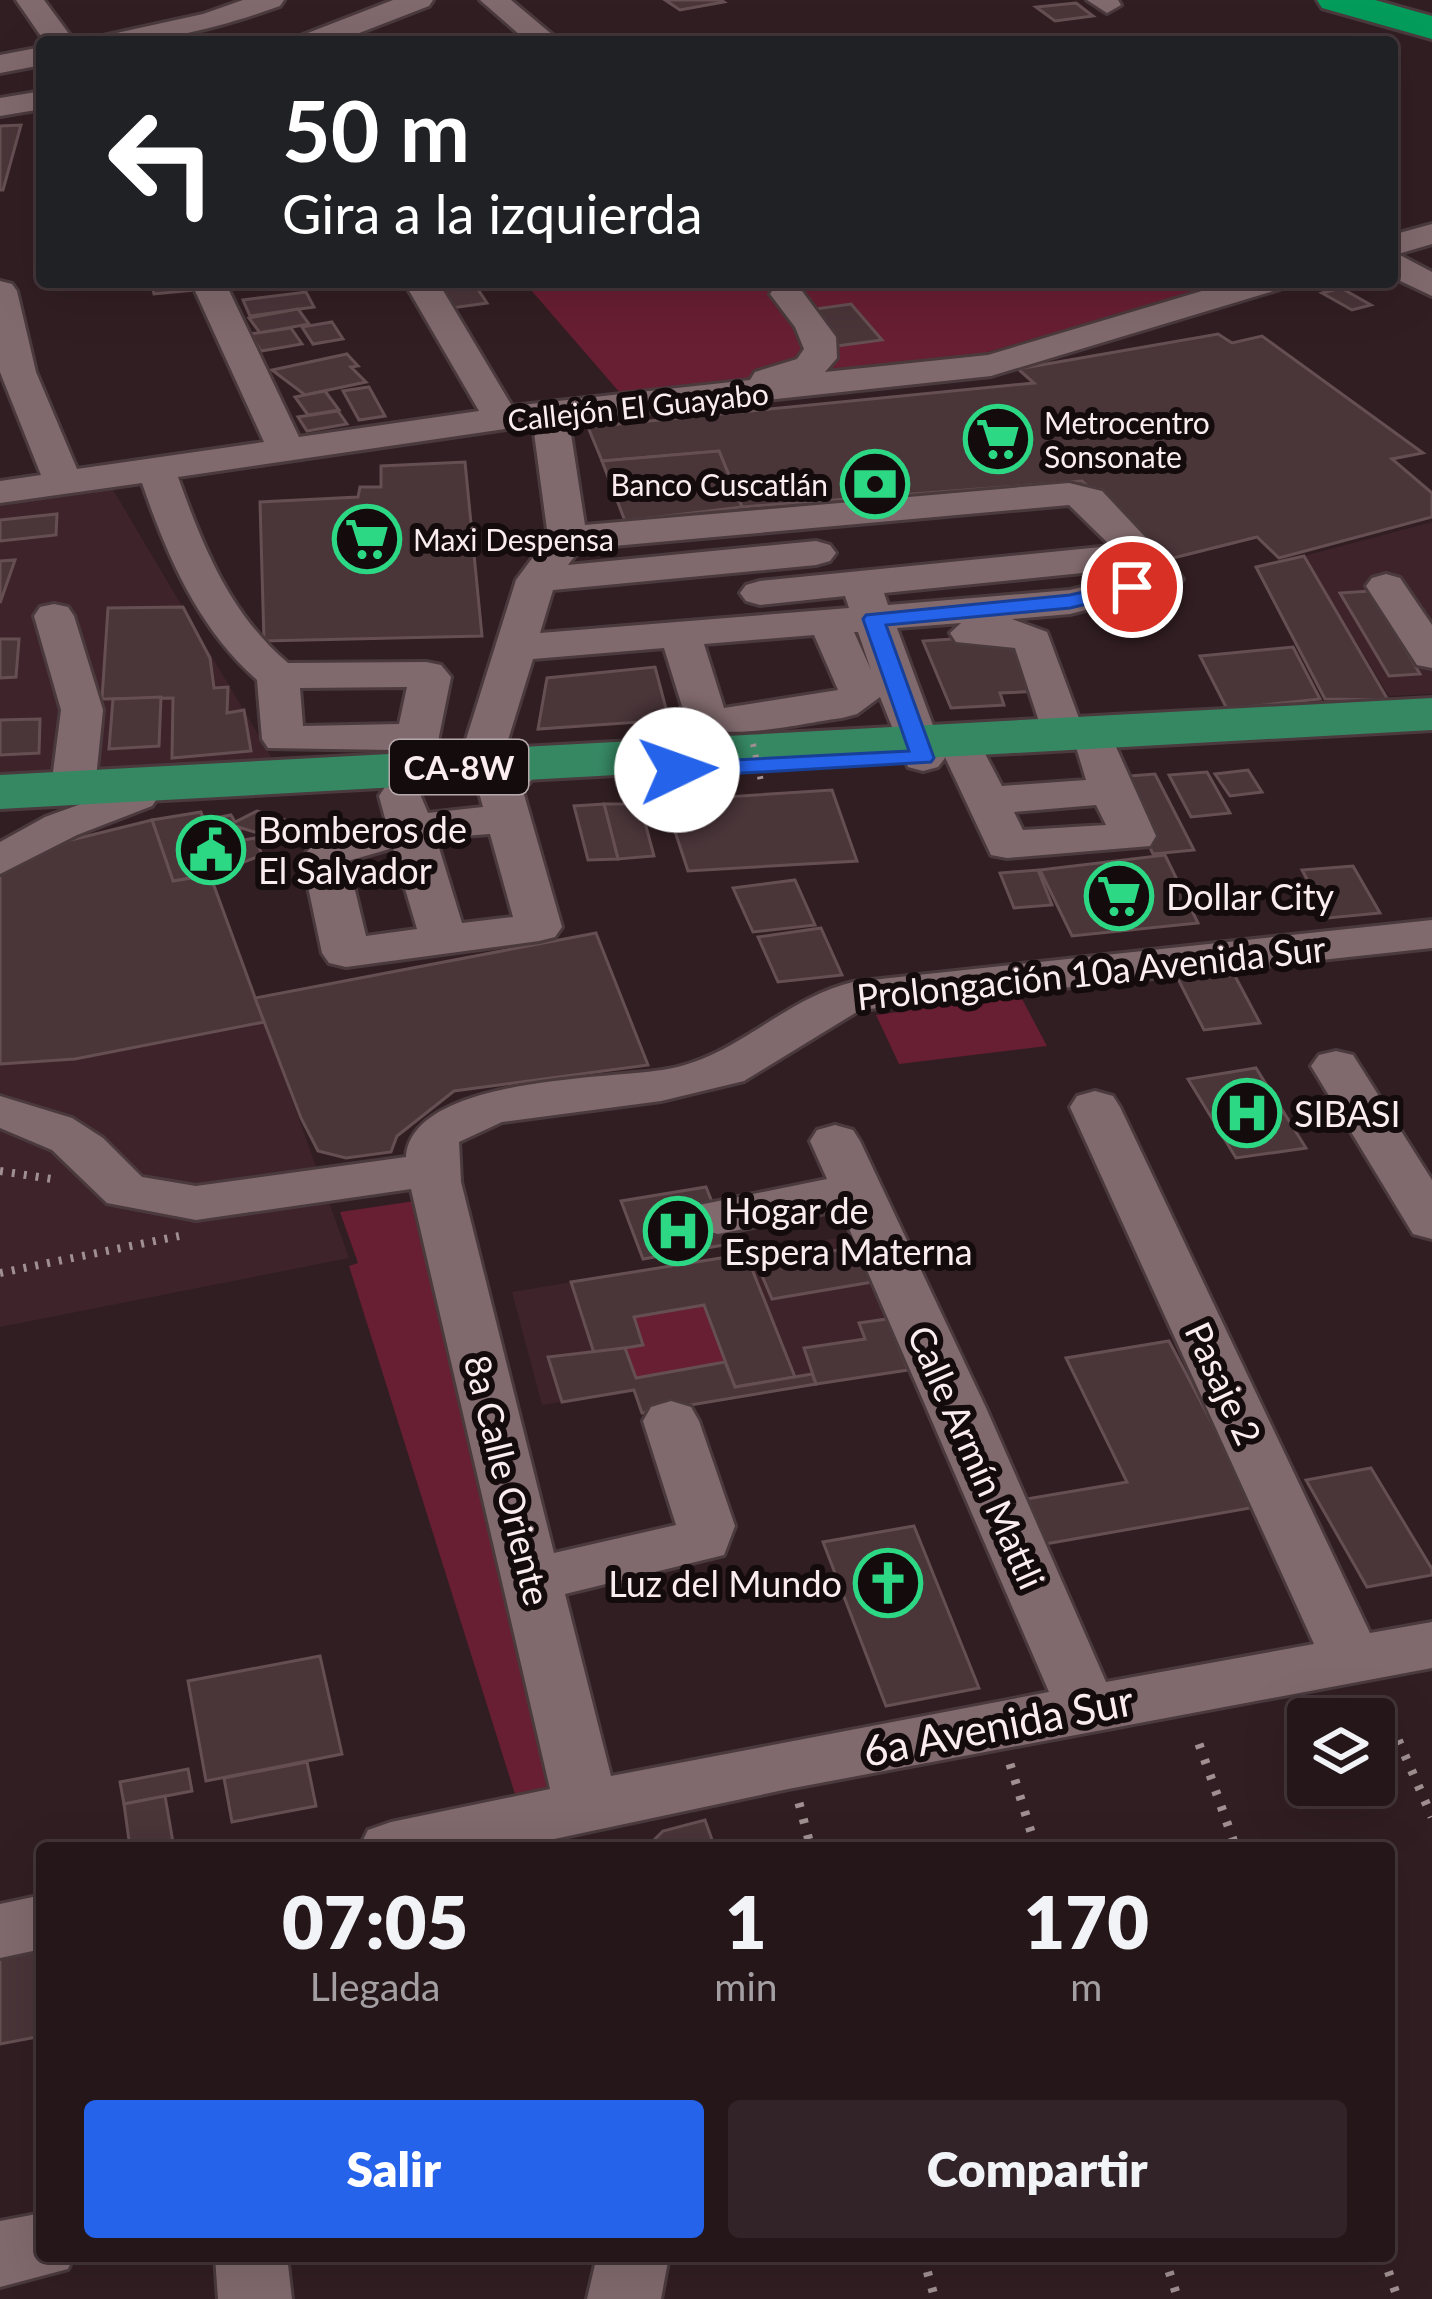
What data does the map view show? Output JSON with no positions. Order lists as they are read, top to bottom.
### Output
{
  "streets": {
    "main road": ["CA-8W"],
    "street": [
      "Callejón El Guayabo",
      "Prolongación 10a Avenida Sur",
      "Pasaje 2",
      "Calle Armín Mattli",
      "8a Calle Oriente",
      "6a Avenida Sur"
    ]
  },
  "crossings": [
    ["Prolongación 10a Avenida Sur", "8a Calle Oriente"],
    ["Pasaje 2", "6a Avenida Sur"],
    ["Calle Armín Mattli", "6a Avenida Sur"],
    ["8a Calle Oriente", "6a Avenida Sur"]
  ],
  "places": {
    "supermarket": ["Metrocentro Sonsonate", "Maxi Despensa", "Dollar City"],
    "bank": ["Banco Cuscatlán"],
    "public building": ["Bomberos de El Salvador"],
    "hospital": ["SIBASI", "Hogar de Espera Materna"],
    "church": ["Luz del Mundo"]
  },
  "page": {
    "turn": ["50 m", "Gira a la izquierda"],
    "eta": [
      "07:05",
      "Llegada",
      "1",
      "min",
      "170",
      "m"
    ],
    "buttons": ["Salir", "Compartir"]
  }
}
